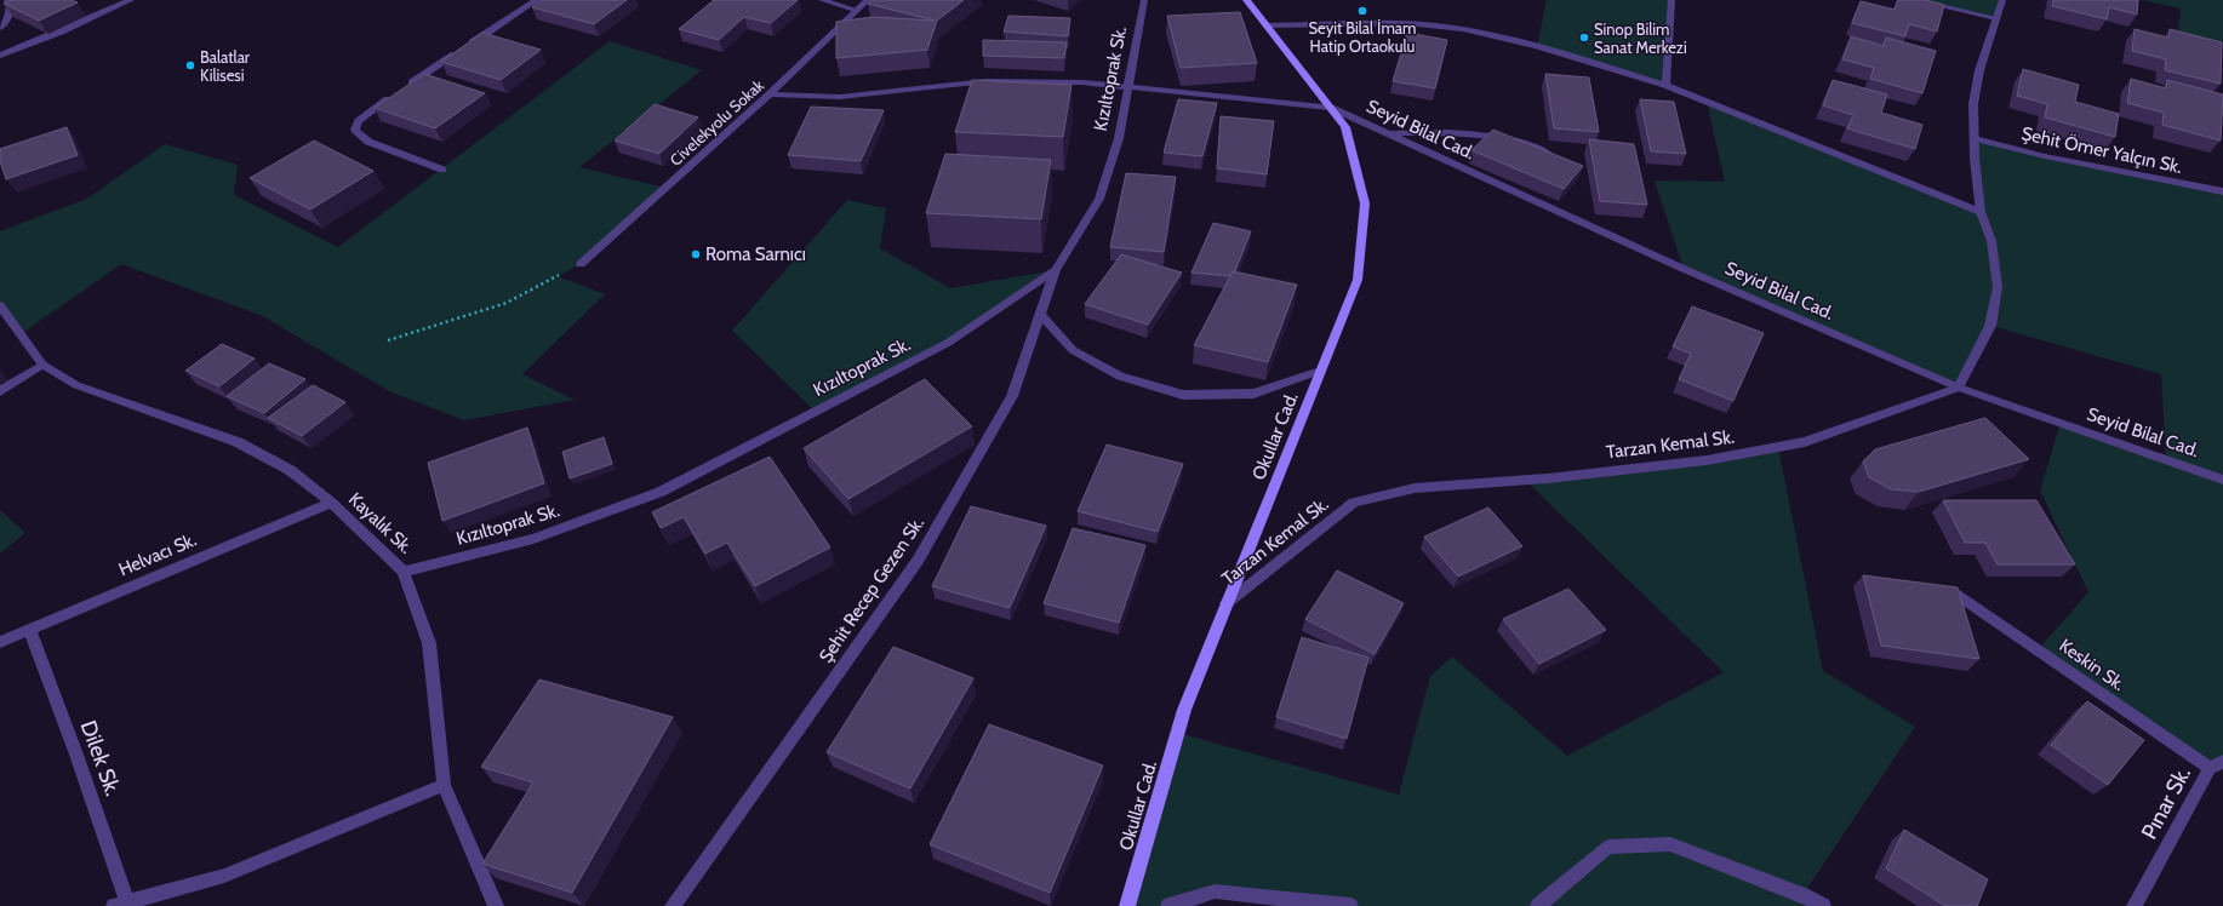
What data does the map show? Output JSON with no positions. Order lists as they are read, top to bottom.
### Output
{
  "streets": {
    "main road": ["Okullar Cad."],
    "street": [
      "Kızıltoprak Sk.",
      "Civelekyolu Sokak",
      "Seyid Bilal Cad.",
      "Şehit Ömer Yalçın Sk.",
      "Tarzan Kemal Sk.",
      "Kayalık Sk.",
      "Helvacı Sk.",
      "Şehit Recep Gezen Sk.",
      "Keskin Sk.",
      "Dilek Sk.",
      "Pınar Sk."
    ]
  },
  "crossings": [
    ["Kızıltoprak Sk.", "Seyid Bilal Cad."],
    ["Kızıltoprak Sk.", "Kayalık Sk."],
    ["Kızıltoprak Sk.", "Şehit Recep Gezen Sk."],
    ["Civelekyolu Sokak", "Seyid Bilal Cad."],
    ["Seyid Bilal Cad.", "Okullar Cad."],
    ["Seyid Bilal Cad.", "Tarzan Kemal Sk."],
    ["Okullar Cad.", "Tarzan Kemal Sk."],
    ["Kayalık Sk.", "Helvacı Sk."],
    ["Helvacı Sk.", "Dilek Sk."],
    ["Keskin Sk.", "Pınar Sk."]
  ],
  "places": [
    "Seyit Bilal İmam Hatip Ortaokulu",
    "Sinop Bilim Sanat Merkezi",
    "Balatlar Kilisesi",
    "Roma Sarnıcı"
  ]
}
